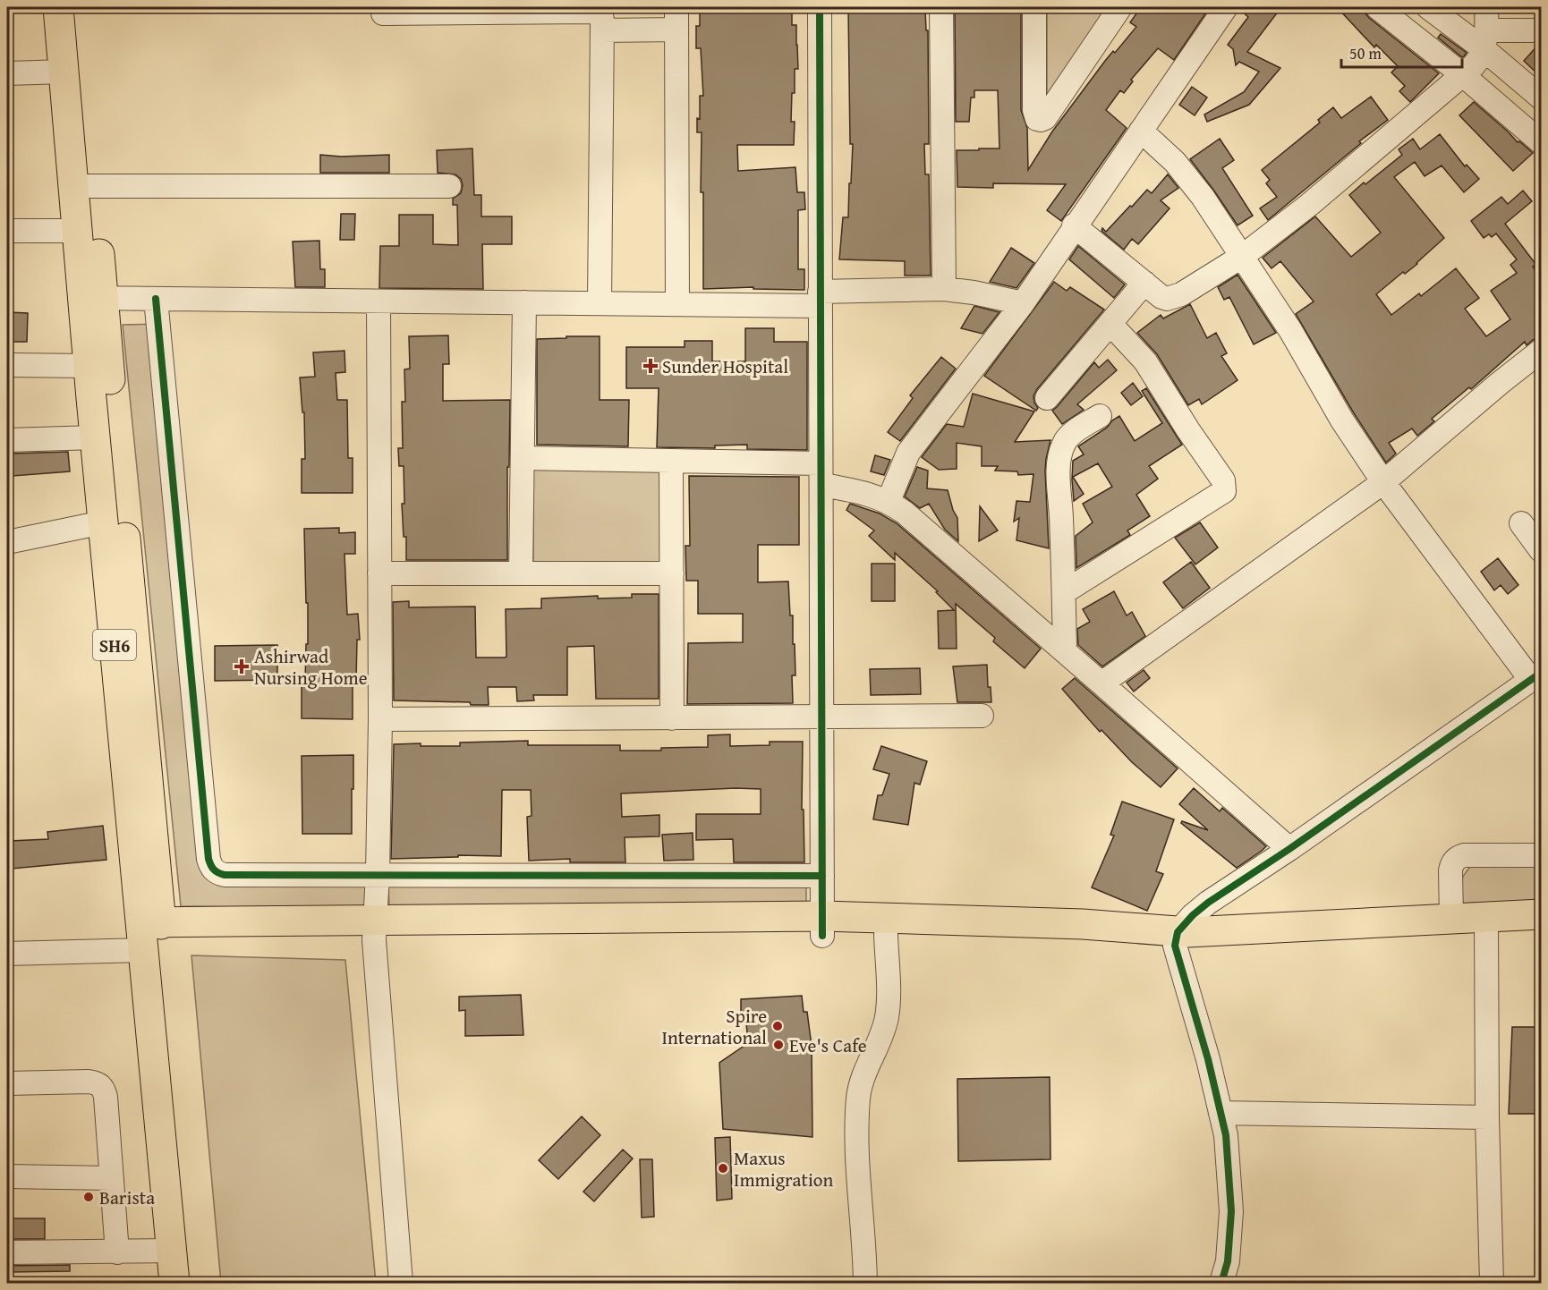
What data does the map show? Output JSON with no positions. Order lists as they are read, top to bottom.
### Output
{
  "streets": {
    "main road": ["SH6"]
  },
  "places": {
    "health": ["Sunder Hospital", "Ashirwad Nursing Home"],
    "other": [
      "Spire International",
      "Eve's Cafe",
      "Maxus Immigration",
      "Barista"
    ]
  },
  "scale_bar": "50 m"
}
